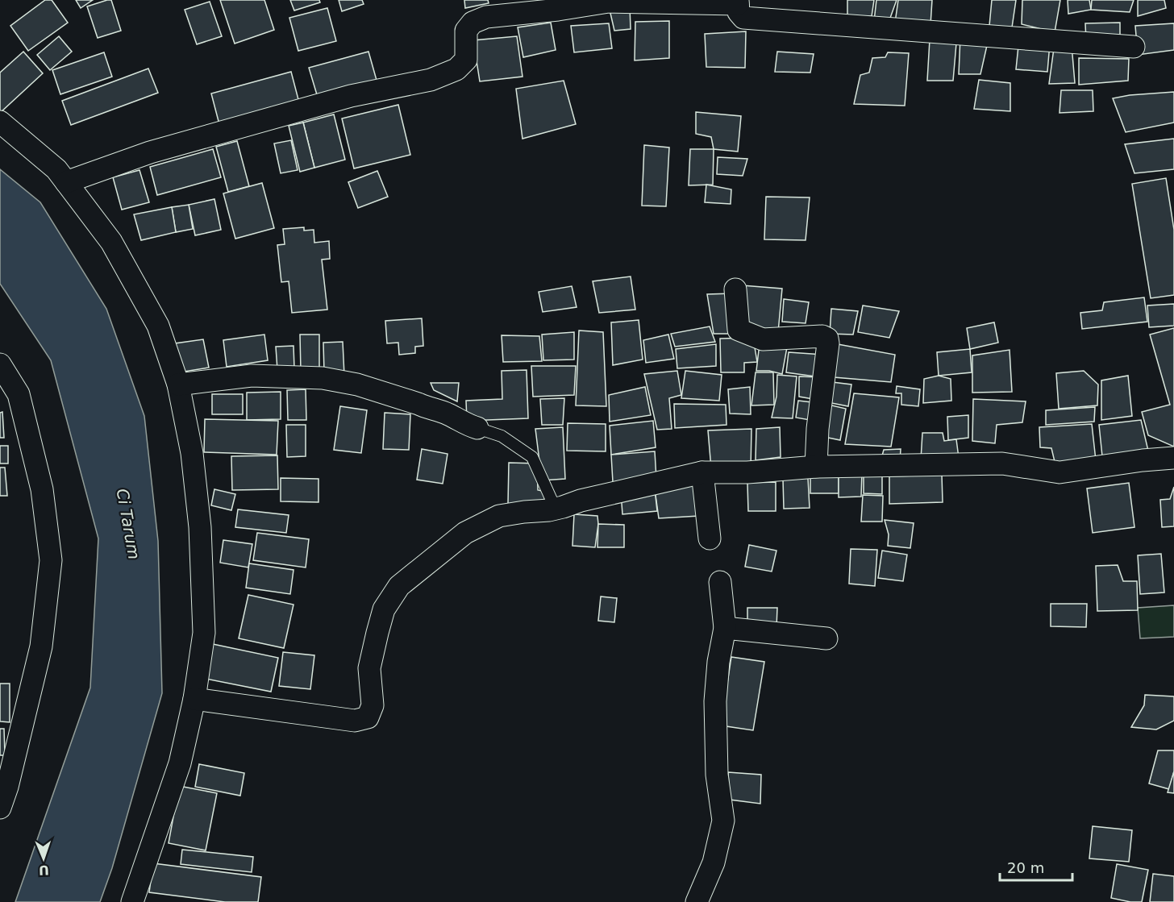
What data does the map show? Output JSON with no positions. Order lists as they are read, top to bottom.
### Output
{
  "water": ["Ci Tarum"],
  "scale_bar": "20 m",
  "north": "bottom"
}
